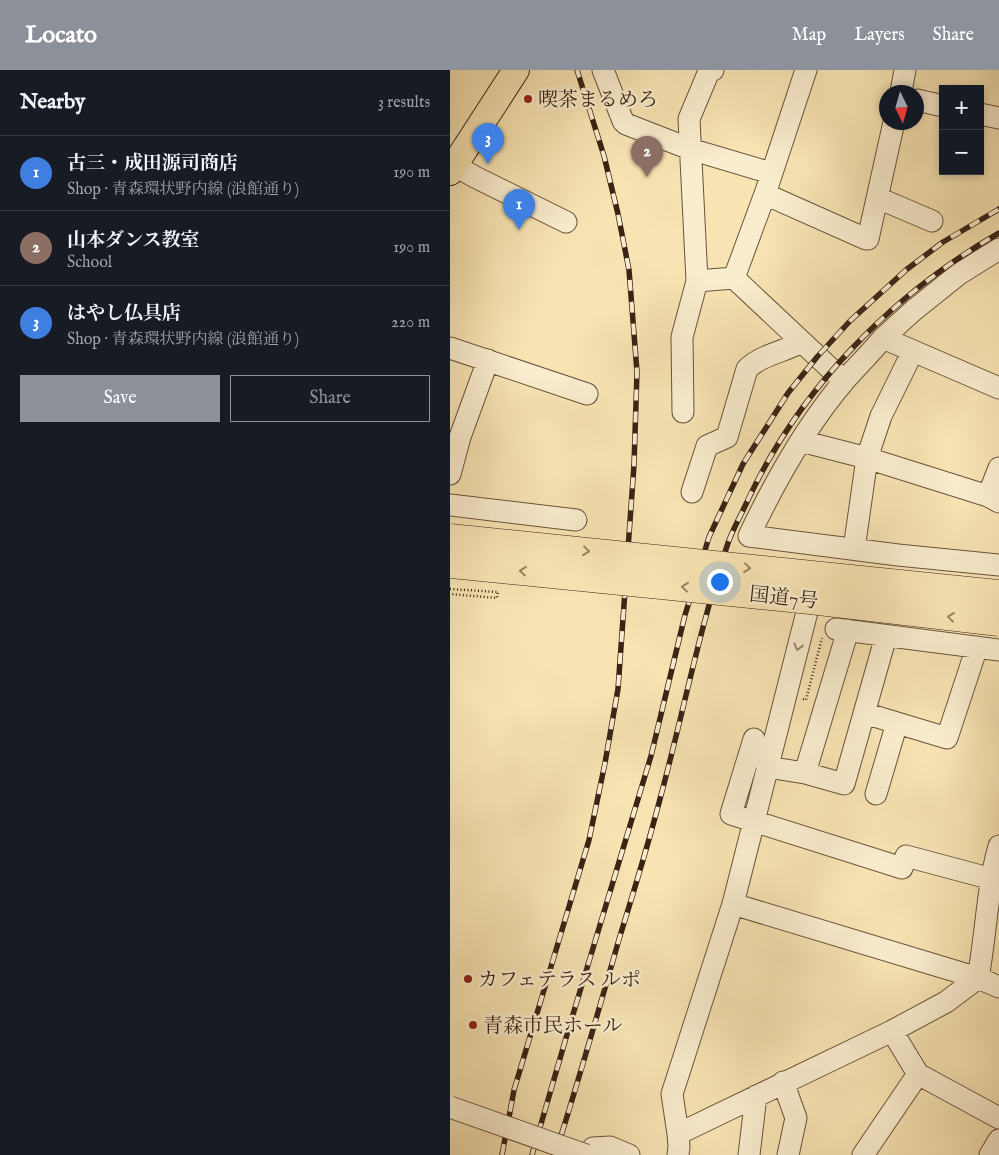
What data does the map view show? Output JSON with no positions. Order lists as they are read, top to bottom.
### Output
{
  "streets": {
    "highway": ["国道7号"]
  },
  "places": ["喫茶まるめろ", "カフェテラス ルポ", "青森市民ホール"],
  "north": "bottom",
  "page": {
    "header": "Locato",
    "nav": ["Map", "Layers", "Share"],
    "heading": ["Nearby", "3 results"],
    "map_buttons": ["+", "−"],
    "pins": ["3", "2", "1"],
    "list": [
      {
        "mark": "1",
        "name": "古三・成田源司商店",
        "note": "Shop · 青森環状野内線 (浪館通り)",
        "value": "190 m"
      },
      {
        "mark": "2",
        "name": "山本ダンス教室",
        "note": "School",
        "value": "190 m"
      },
      {
        "mark": "3",
        "name": "はやし仏具店",
        "note": "Shop · 青森環状野内線 (浪館通り)",
        "value": "220 m"
      }
    ],
    "buttons": ["Save", "Share"]
  }
}
